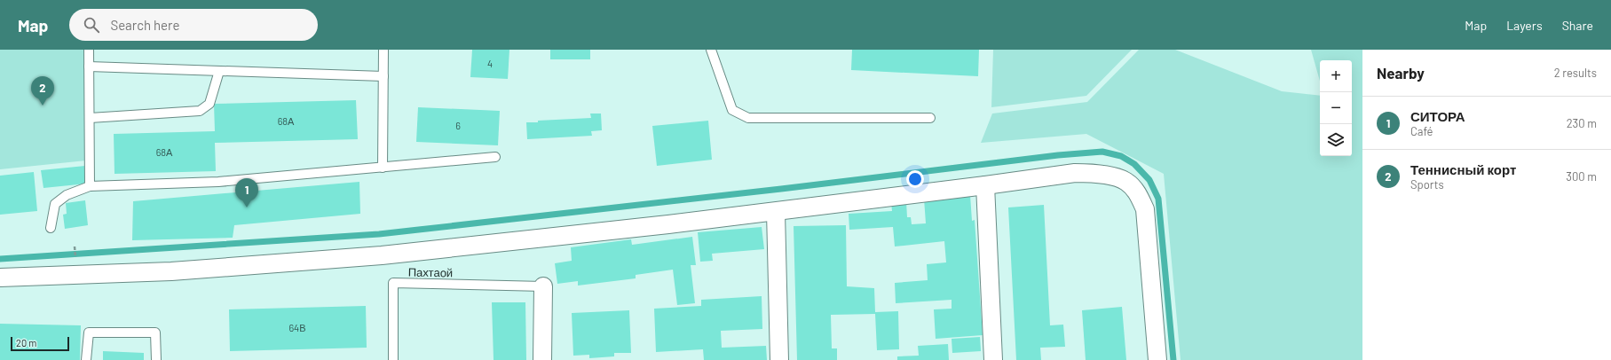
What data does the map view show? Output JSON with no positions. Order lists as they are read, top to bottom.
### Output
{
  "streets": {
    "lane": ["Пахтаой"]
  },
  "house_numbers": [
    "4",
    "68А",
    "6",
    "68А",
    "64В"
  ],
  "scale_bar": "20 m",
  "page": {
    "header": "Map",
    "search": "Search here",
    "nav": ["Map", "Layers", "Share"],
    "heading": ["Nearby", "2 results"],
    "map_buttons": ["+", "−"],
    "pins": ["2", "1"],
    "list": [
      {
        "mark": "1",
        "name": "СИТОРА",
        "note": "Café",
        "value": "230 m"
      },
      {
        "mark": "2",
        "name": "Теннисный корт",
        "note": "Sports",
        "value": "300 m"
      }
    ],
    "scale": "20 m"
  }
}
